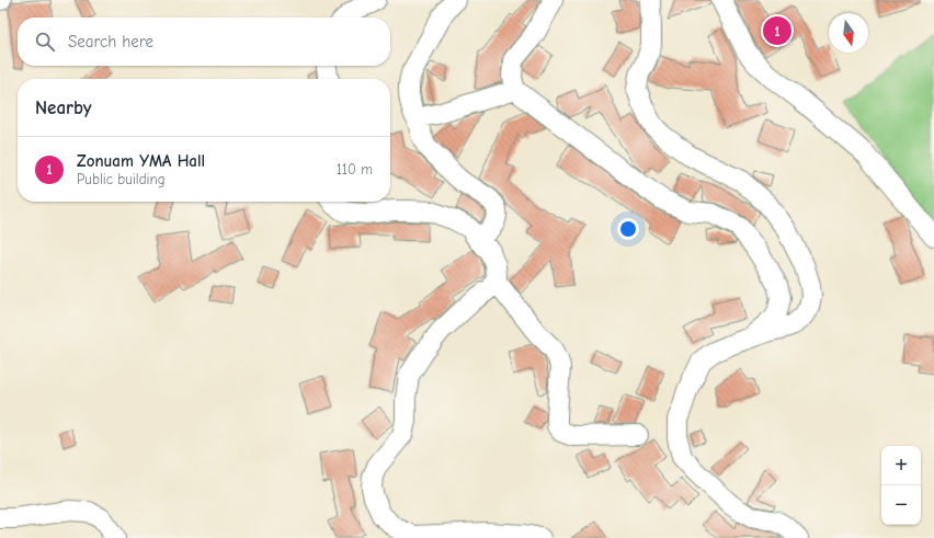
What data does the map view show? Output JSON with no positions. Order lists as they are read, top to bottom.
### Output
{
  "north": "bottom",
  "page": {
    "pins": "1",
    "search": "Search here",
    "heading": "Nearby",
    "list": [
      {
        "mark": "1",
        "name": "Zonuam YMA Hall",
        "note": "Public building",
        "value": "110 m"
      }
    ],
    "map_buttons": ["+", "−"]
  }
}
